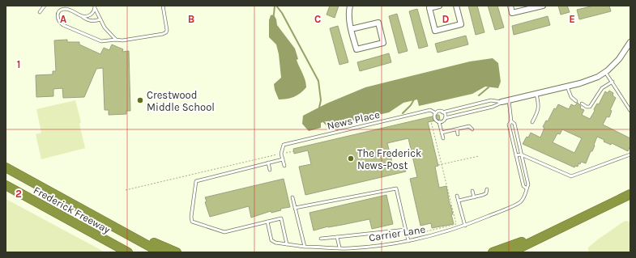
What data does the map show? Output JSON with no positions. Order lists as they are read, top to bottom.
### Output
{
  "streets": {
    "highway": ["Frederick Freeway"],
    "lane": ["News Place", "Carrier Lane"]
  },
  "places": ["Crestwood Middle School", "The Frederick News-Post"],
  "grid": {
    "columns": [
      "A",
      "B",
      "C",
      "D",
      "E"
    ],
    "rows": ["1", "2"]
  }
}
